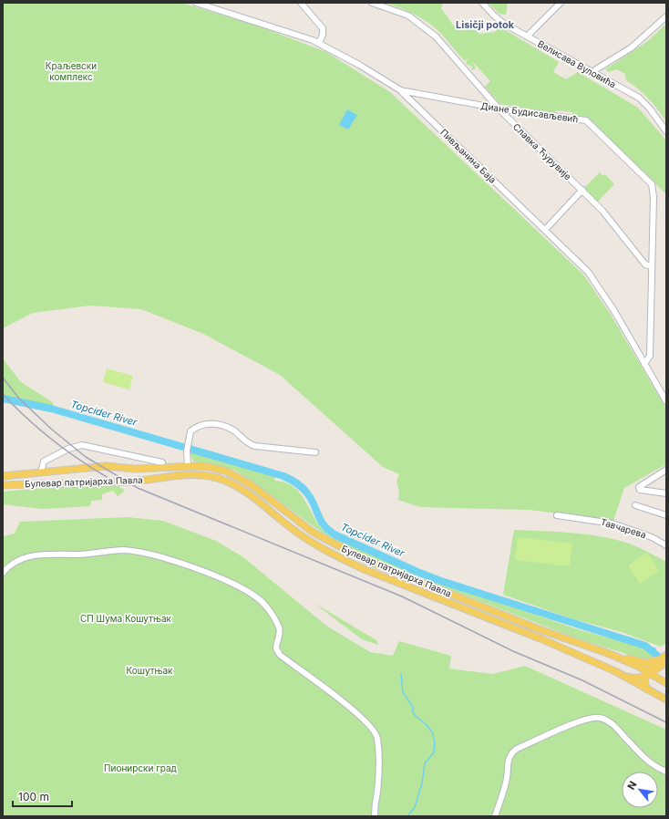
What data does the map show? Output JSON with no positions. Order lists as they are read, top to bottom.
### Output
{
  "streets": {
    "main road": ["Булевар патријарха Павла"],
    "street": [
      "Велисава Вуловића",
      "Диане Будисављевић",
      "Славка Ћурувије",
      "Пивљанина Баја",
      "Тавчарева"
    ]
  },
  "crossings": [
    ["Диане Будисављевић", "Славка Ћурувије"],
    ["Диане Будисављевић", "Пивљанина Баја"]
  ],
  "districts": ["Lisičji potok"],
  "water": ["Topcider River"],
  "parks": [
    "Краљевски комплекс",
    "СП Шума Кошутњак",
    "Кошутњак",
    "Пионирски град"
  ],
  "scale_bar": "100 m",
  "north": "top left"
}
